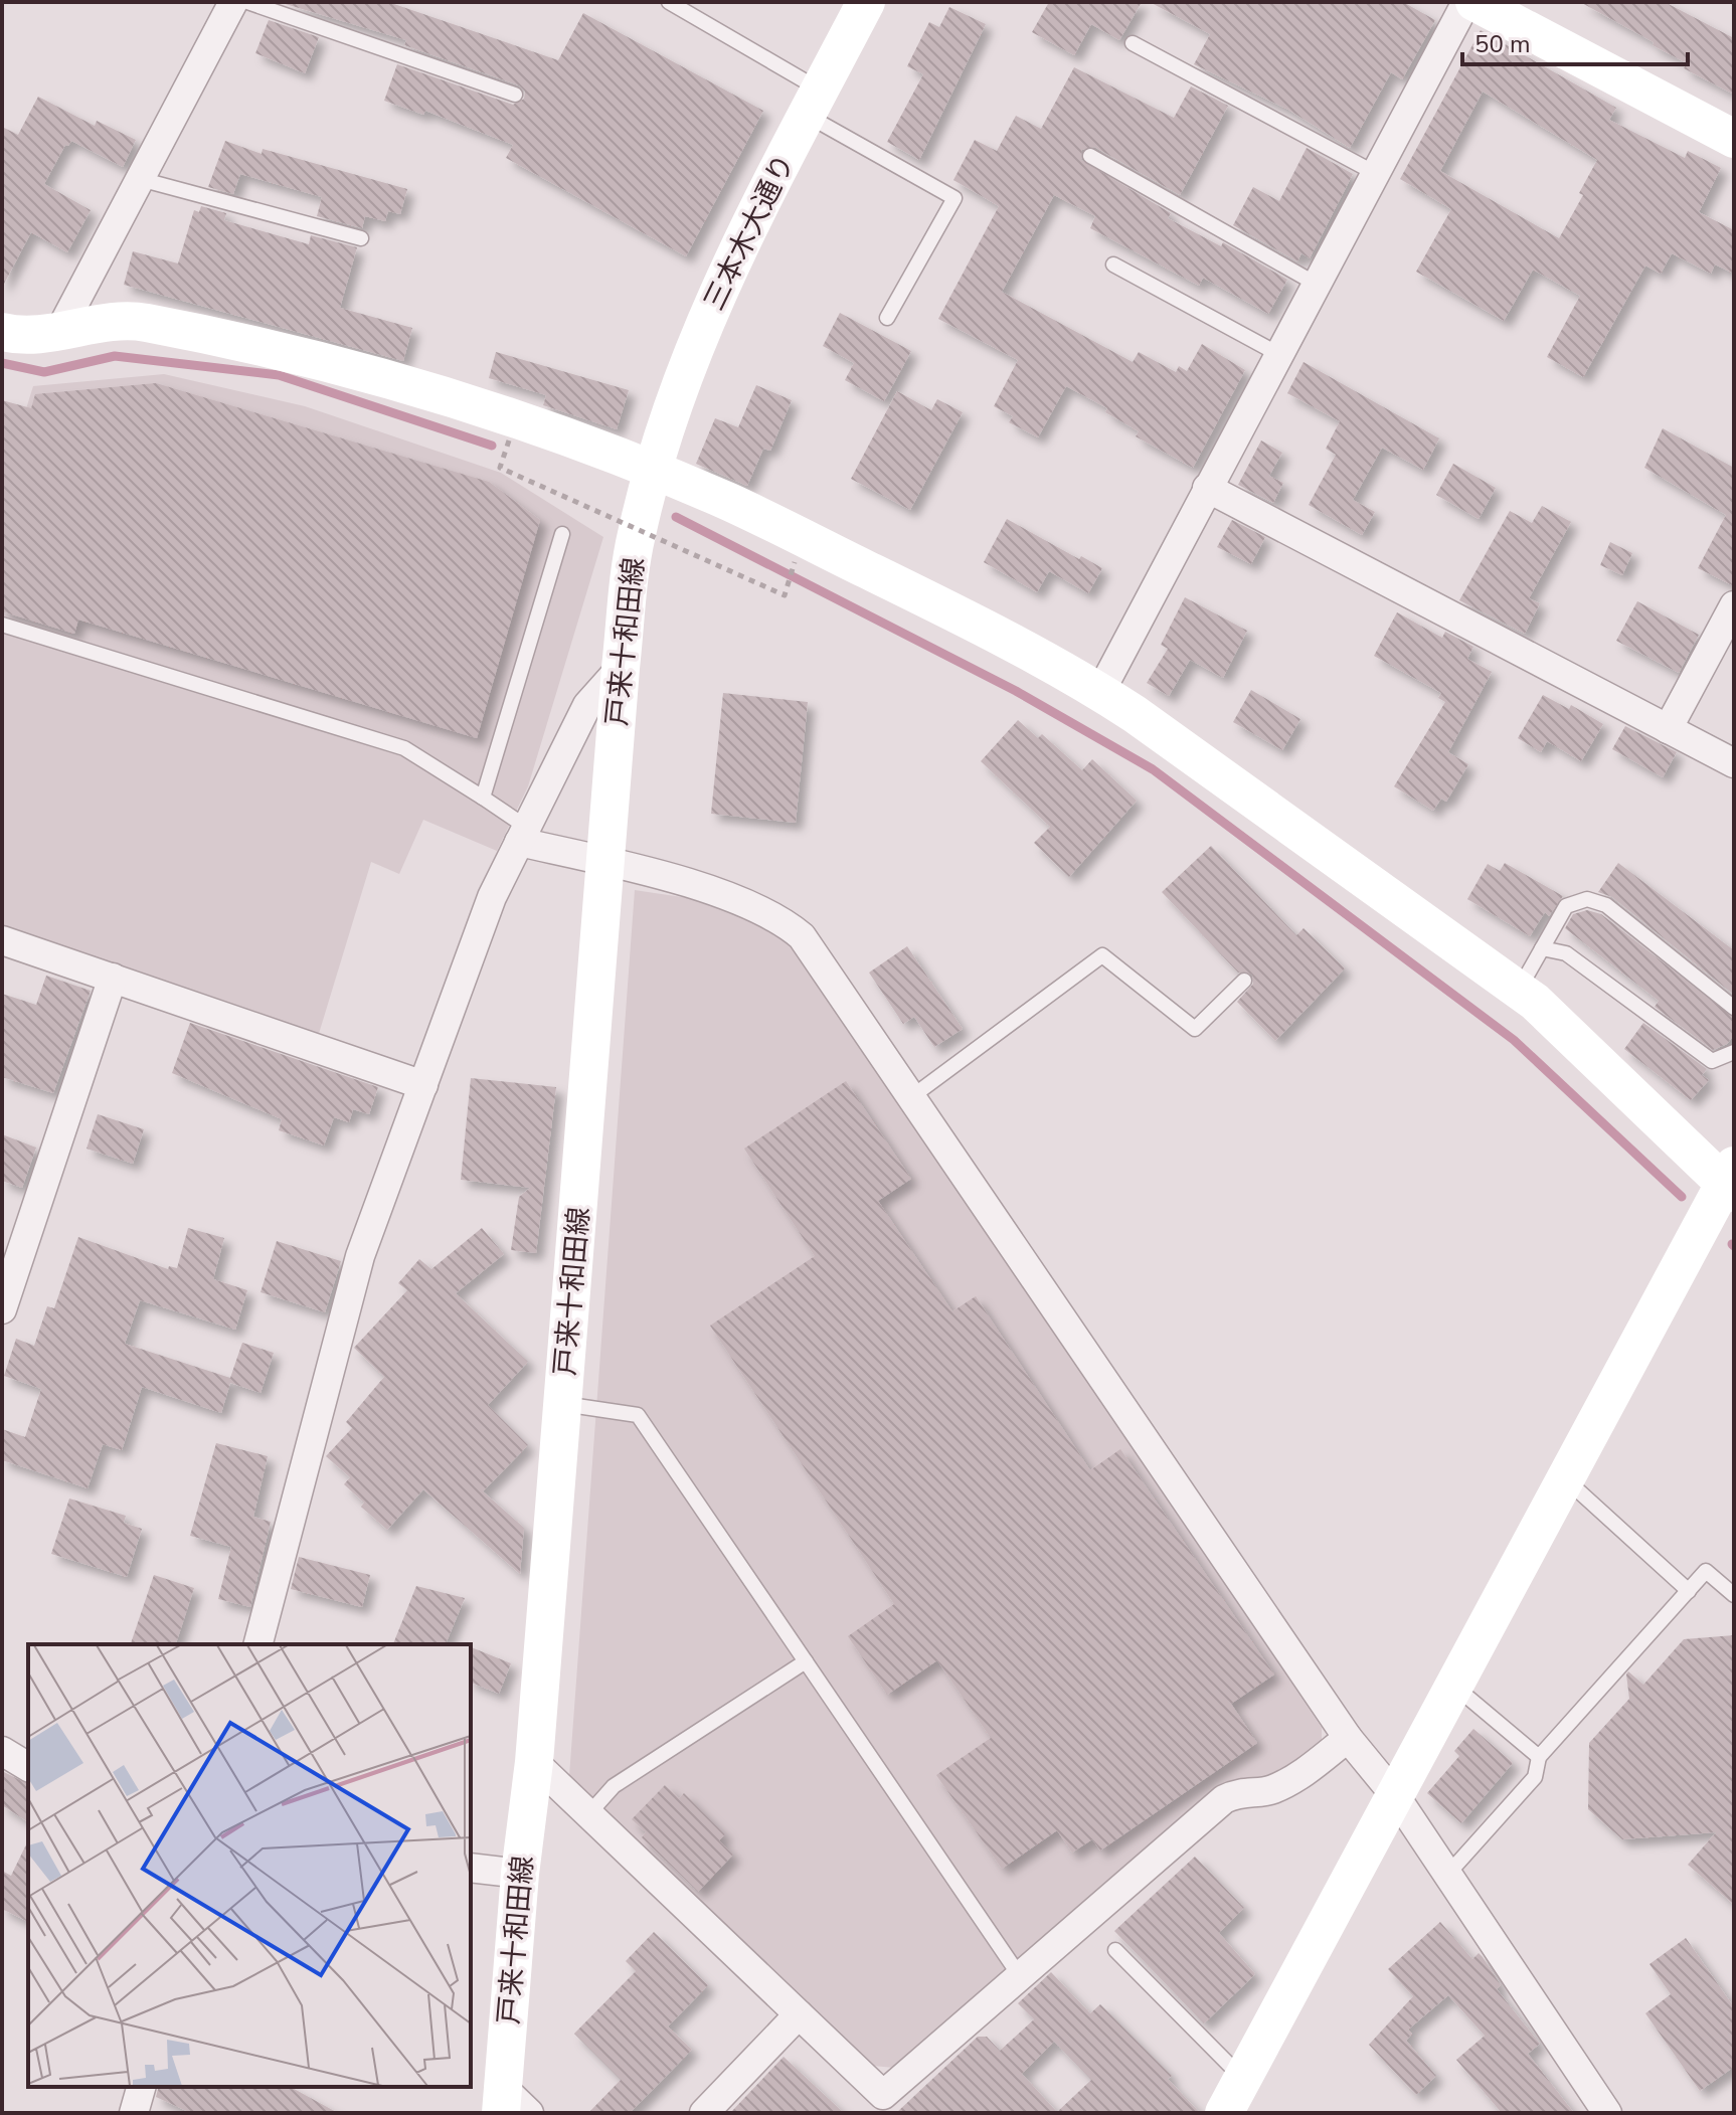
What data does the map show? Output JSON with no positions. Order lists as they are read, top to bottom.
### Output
{
  "streets": {
    "street": ["三本木大通り", "戸来十和田線"]
  },
  "crossings": [
    ["三本木大通り", "戸来十和田線"]
  ],
  "scale_bar": "50 m"
}
